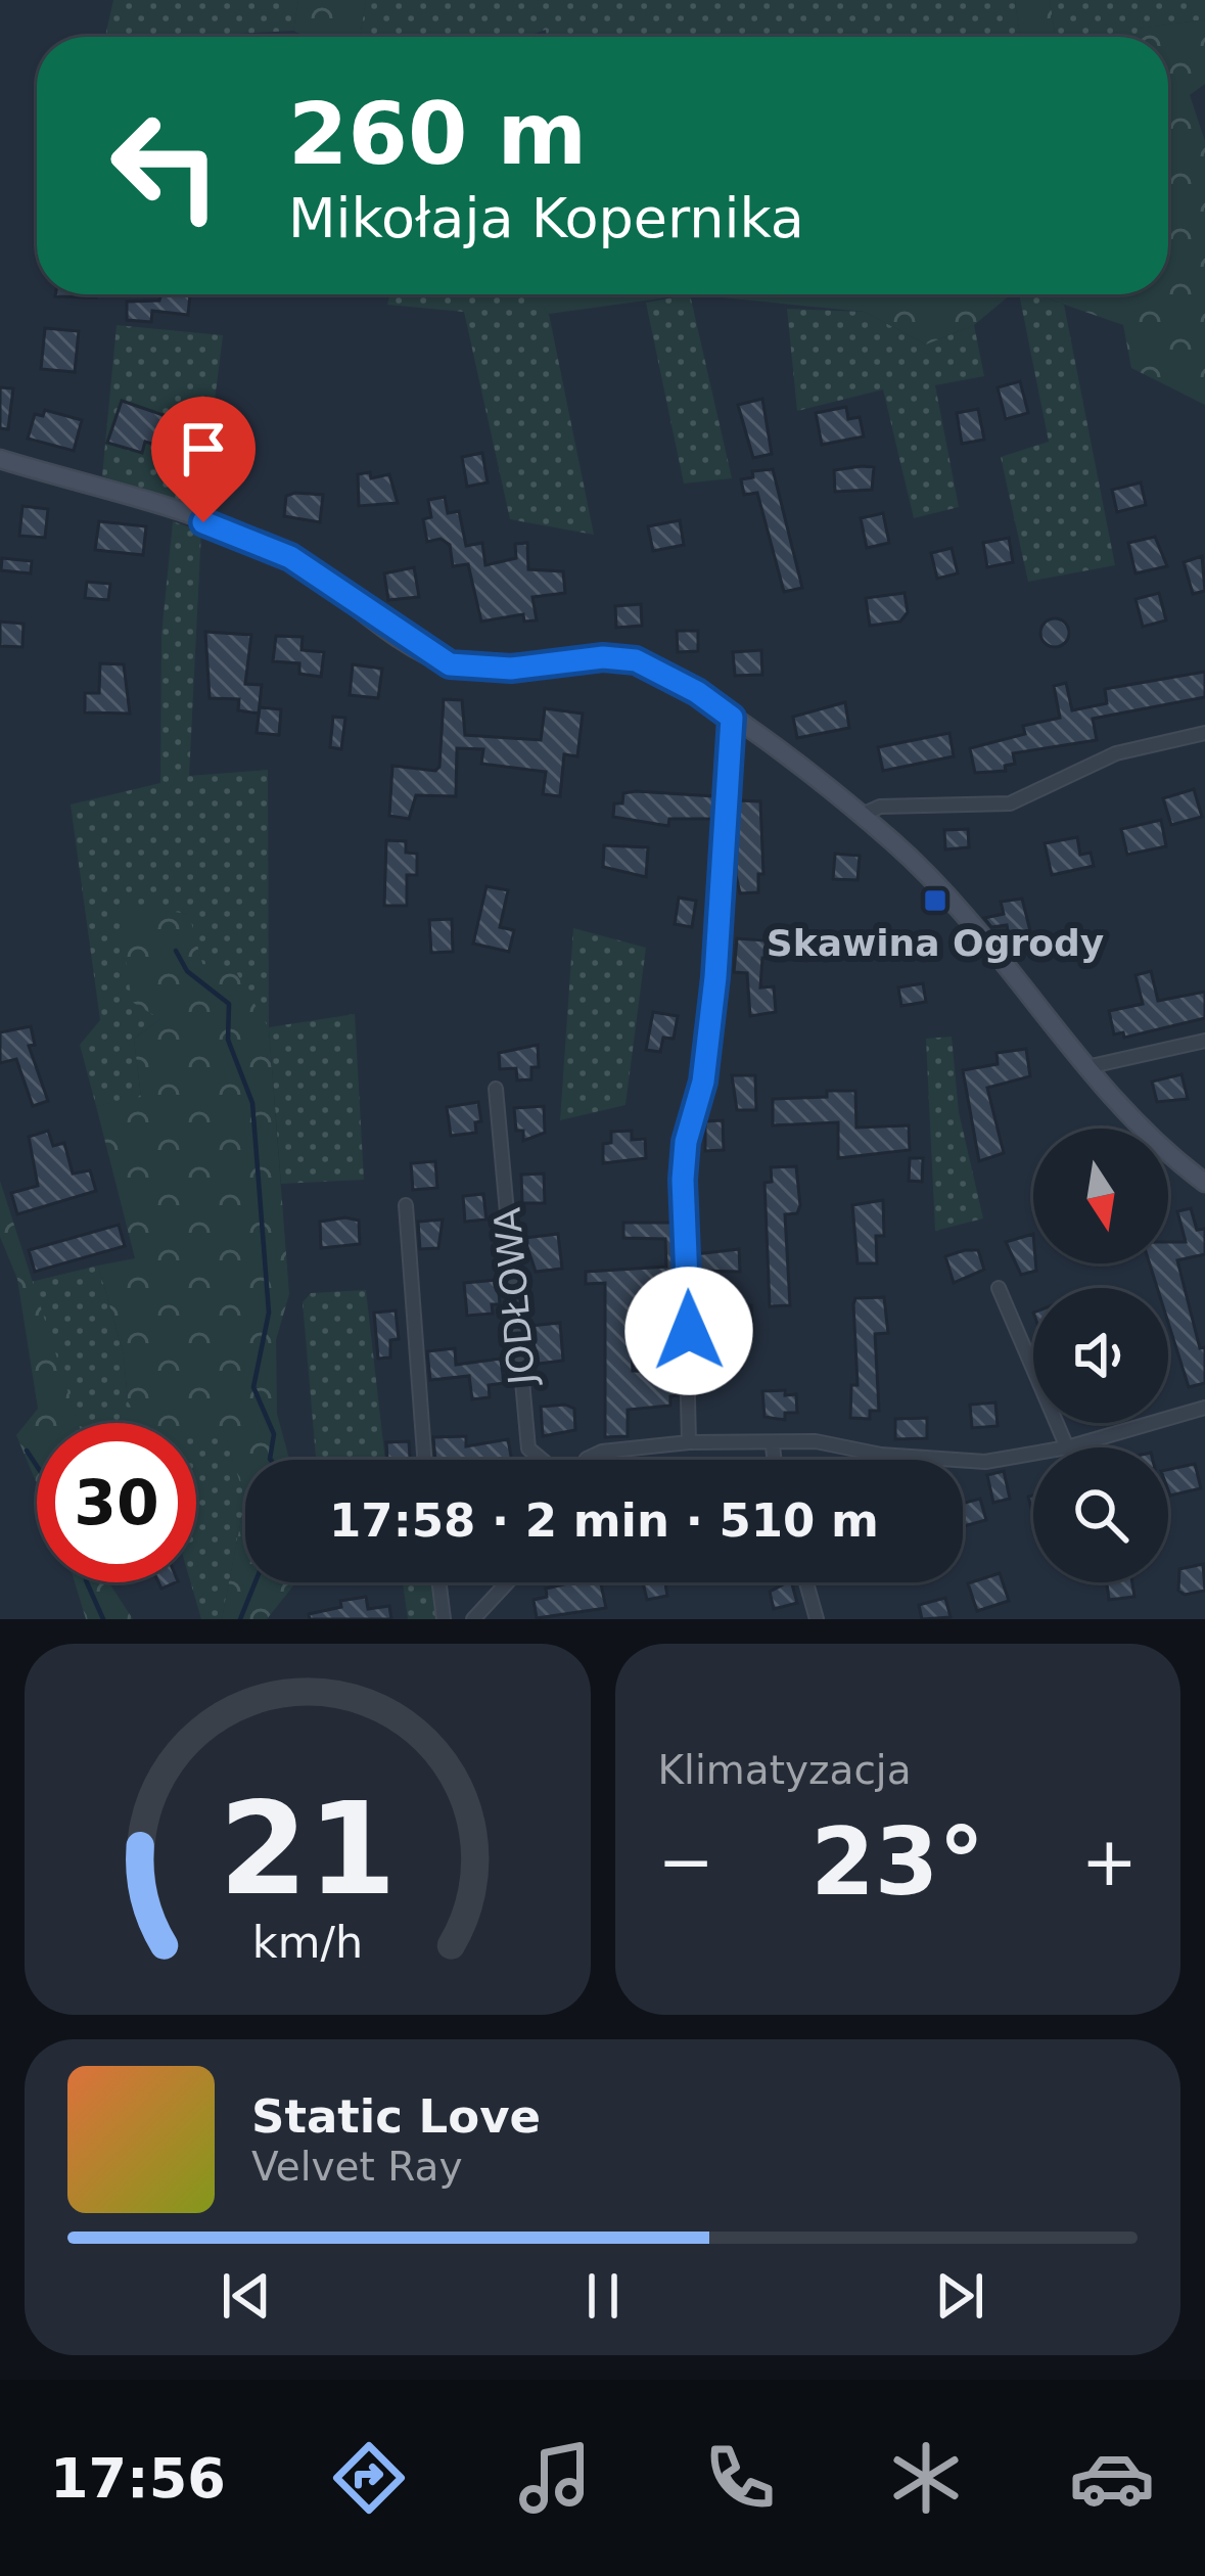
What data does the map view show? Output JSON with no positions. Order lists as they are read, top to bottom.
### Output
{
  "streets": {
    "street": ["JODŁOWA"]
  },
  "places": {
    "transit": ["Skawina Ogrody"]
  },
  "north": "bottom",
  "page": {
    "turn": ["260 m", "Mikołaja Kopernika"],
    "limit": "30",
    "trip": "17:58 · 2 min · 510 m",
    "tile": "Klimatyzacja",
    "heat": ["−", "23°", "+"],
    "song": ["Static Love", "Velvet Ray"],
    "tabs": "17:56",
    "gauge": ["21", "km/h"]
  }
}
